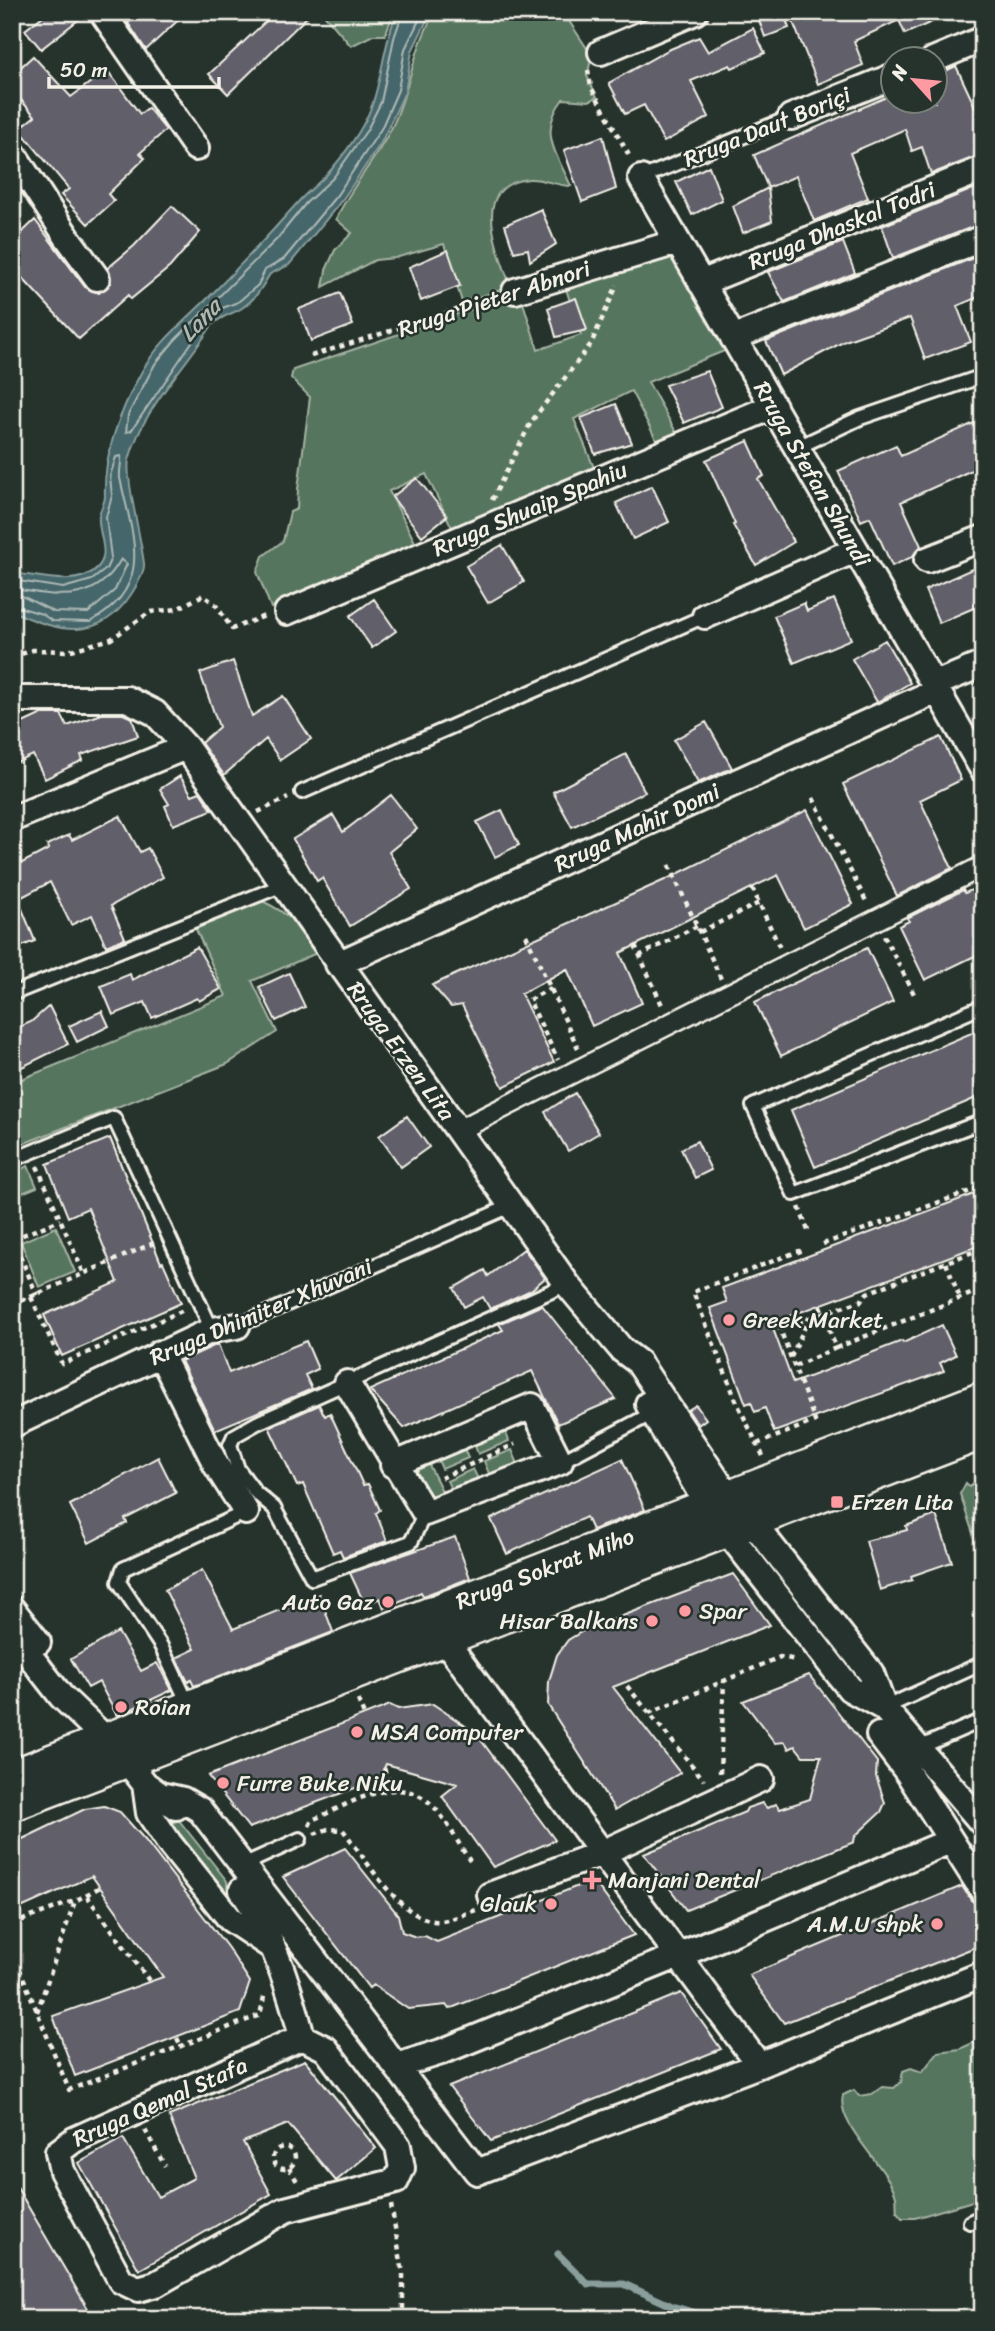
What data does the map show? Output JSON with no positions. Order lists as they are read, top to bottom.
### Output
{
  "streets": {
    "main road": ["Rruga Sokrat Miho"],
    "street": [
      "Rruga Daut Boriçi",
      "Rruga Dhaskal Todri",
      "Rruga Pjeter Abnori",
      "Rruga Stefan Shundi",
      "Rruga Shuaip Spahiu",
      "Rruga Mahir Domi",
      "Rruga Erzen Lita",
      "Rruga Dhimiter Xhuvani",
      "Rruga Qemal Stafa"
    ]
  },
  "crossings": [
    ["Rruga Daut Boriçi", "Rruga Stefan Shundi"],
    ["Rruga Dhaskal Todri", "Rruga Stefan Shundi"],
    ["Rruga Pjeter Abnori", "Rruga Stefan Shundi"],
    ["Rruga Stefan Shundi", "Rruga Shuaip Spahiu"],
    ["Rruga Stefan Shundi", "Rruga Mahir Domi"],
    ["Rruga Mahir Domi", "Rruga Erzen Lita"],
    ["Rruga Erzen Lita", "Rruga Dhimiter Xhuvani"],
    ["Rruga Erzen Lita", "Rruga Sokrat Miho"]
  ],
  "water": ["Lana"],
  "places": {
    "other": [
      "Greek Market",
      "Auto Gaz",
      "Spar",
      "Hisar Balkans",
      "Roian",
      "MSA Computer",
      "Furre Buke Niku",
      "Glauk",
      "A.M.U shpk"
    ],
    "transit": ["Erzen Lita"],
    "health": ["Manjani Dental"]
  },
  "scale_bar": "50 m",
  "north": "top left"
}
